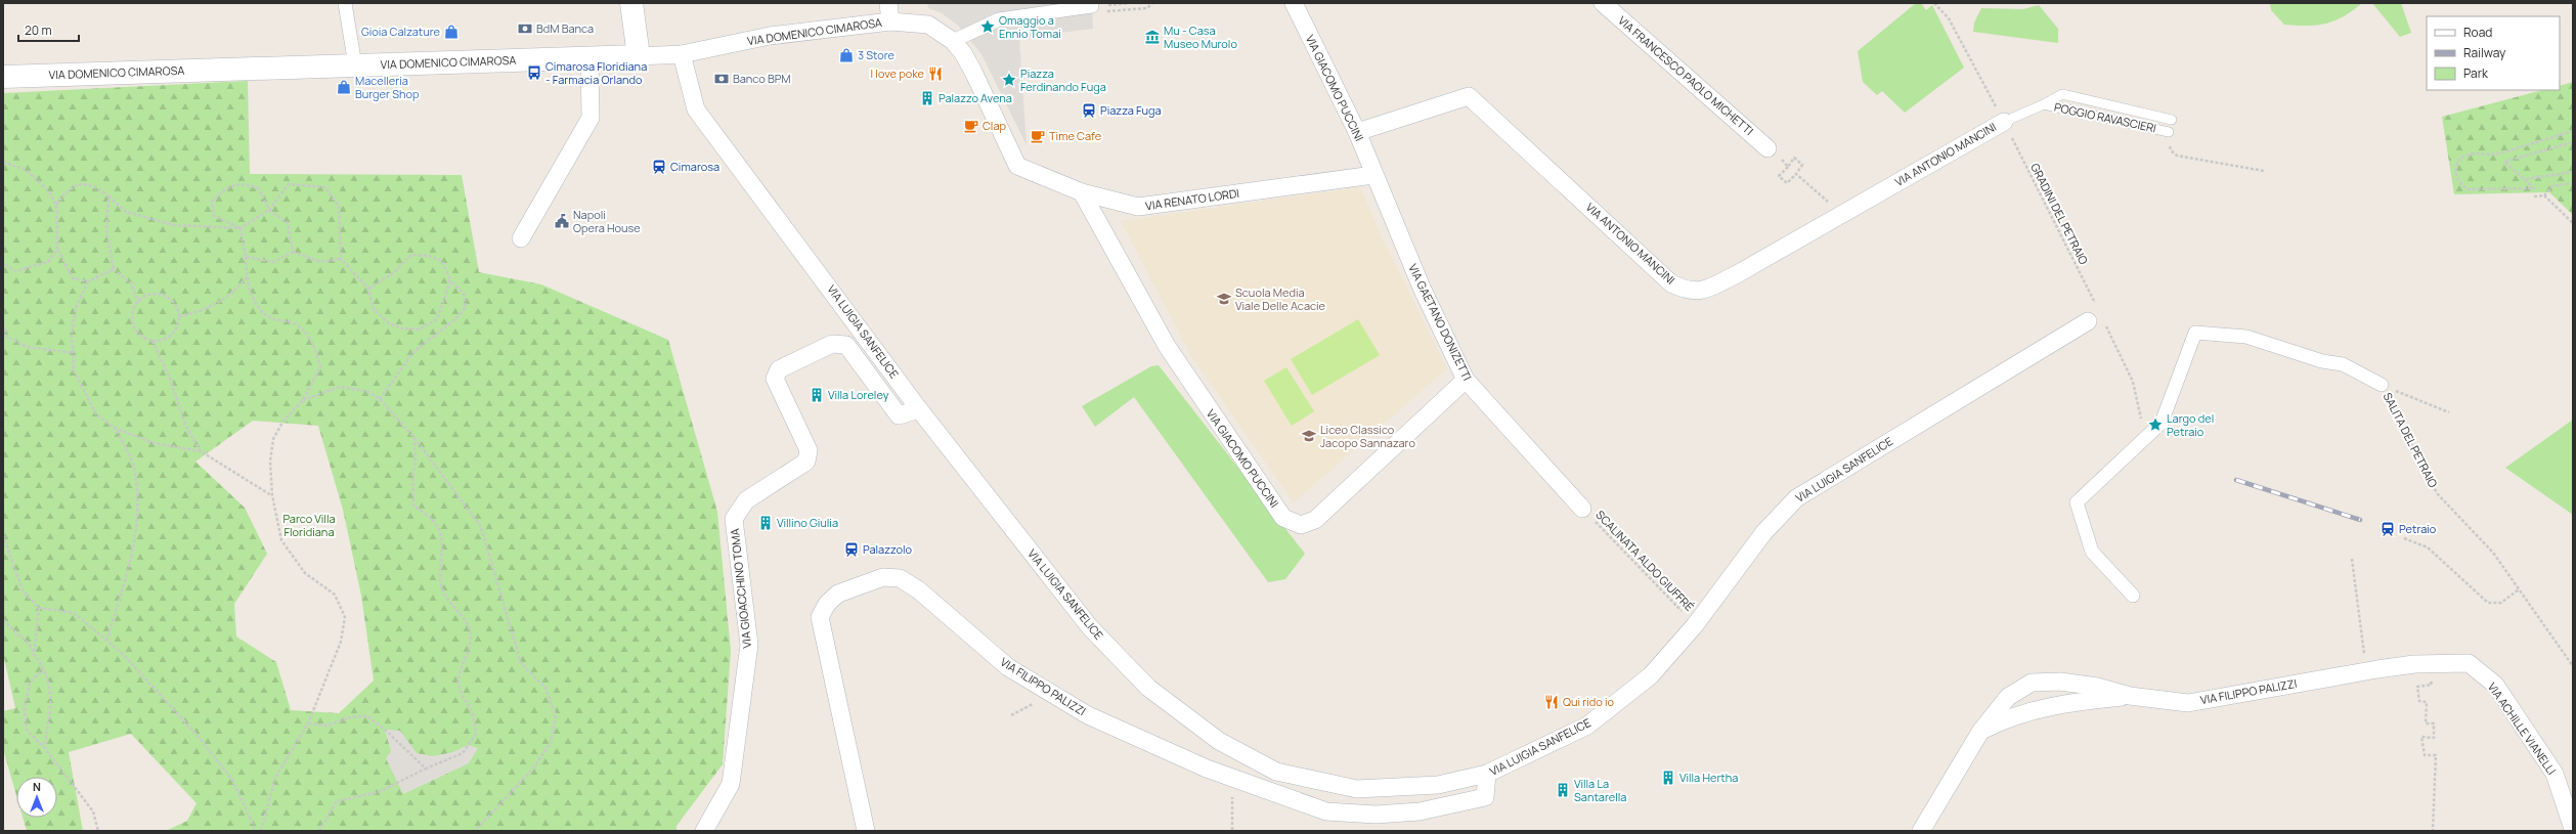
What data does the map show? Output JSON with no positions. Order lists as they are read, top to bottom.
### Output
{
  "streets": {
    "street": [
      "VIA DOMENICO CIMAROSA",
      "VIA FRANCESCO PAOLO MICHETTI",
      "VIA GIACOMO PUCCINI",
      "VIA ANTONIO MANCINI",
      "VIA RENATO LORDI",
      "VIA GAETANO DONIZETTI",
      "VIA LUIGIA SANFELICE",
      "SALITA DEL PETRAIO",
      "VIA GIOACCHINO TOMA",
      "VIA FILIPPO PALIZZI",
      "VIA ACHILLE VIANELLI"
    ],
    "lane": ["POGGIO RAVASCIERI"],
    "path": ["GRADINI DEL PETRAIO", "SCALINATA ALDO GIUFFRÉ"]
  },
  "crossings": [
    ["VIA DOMENICO CIMAROSA", "VIA LUIGIA SANFELICE"],
    ["VIA GIACOMO PUCCINI", "VIA ANTONIO MANCINI"],
    ["VIA GIACOMO PUCCINI", "VIA RENATO LORDI"],
    ["VIA GIACOMO PUCCINI", "VIA GAETANO DONIZETTI"],
    ["POGGIO RAVASCIERI", "VIA ANTONIO MANCINI"],
    ["POGGIO RAVASCIERI", "GRADINI DEL PETRAIO"],
    ["VIA ANTONIO MANCINI", "GRADINI DEL PETRAIO"],
    ["VIA RENATO LORDI", "VIA GAETANO DONIZETTI"],
    ["GRADINI DEL PETRAIO", "VIA LUIGIA SANFELICE"],
    ["GRADINI DEL PETRAIO", "SALITA DEL PETRAIO"],
    ["VIA GAETANO DONIZETTI", "SCALINATA ALDO GIUFFRÉ"],
    ["VIA LUIGIA SANFELICE", "SCALINATA ALDO GIUFFRÉ"],
    ["VIA LUIGIA SANFELICE", "VIA GIOACCHINO TOMA"],
    ["VIA LUIGIA SANFELICE", "VIA FILIPPO PALIZZI"],
    ["VIA FILIPPO PALIZZI", "VIA ACHILLE VIANELLI"]
  ],
  "parks": ["Parco Villa Floridiana"],
  "places": {
    "place": ["Omaggio a Ennio Tomai", "Piazza Ferdinando Fuga", "Largo del Petraio"],
    "bank": ["BdM Banca", "Banco BPM"],
    "shop": ["Gioia Calzature", "3 Store", "Macelleria Burger Shop"],
    "museum": ["Mu - Casa Museo Murolo"],
    "bus stop": ["Cimarosa Floridiana - Farmacia Orlando"],
    "restaurant": ["I love poke", "Qui rido io"],
    "building": [
      "Palazzo Avena",
      "Villa Loreley",
      "Villino Giulia",
      "Villa Hertha",
      "Villa La Santarella"
    ],
    "station": [
      "Piazza Fuga",
      "Cimarosa",
      "Petraio",
      "Palazzolo"
    ],
    "cafe": ["Clap", "Time Cafe"],
    "public building": ["Napoli Opera House"],
    "school or university": ["Scuola Media Viale Delle Acacie", "Liceo Classico Jacopo Sannazaro"]
  },
  "legend": ["Road", "Railway", "Park"],
  "scale_bar": "20 m",
  "north": "top"
}
